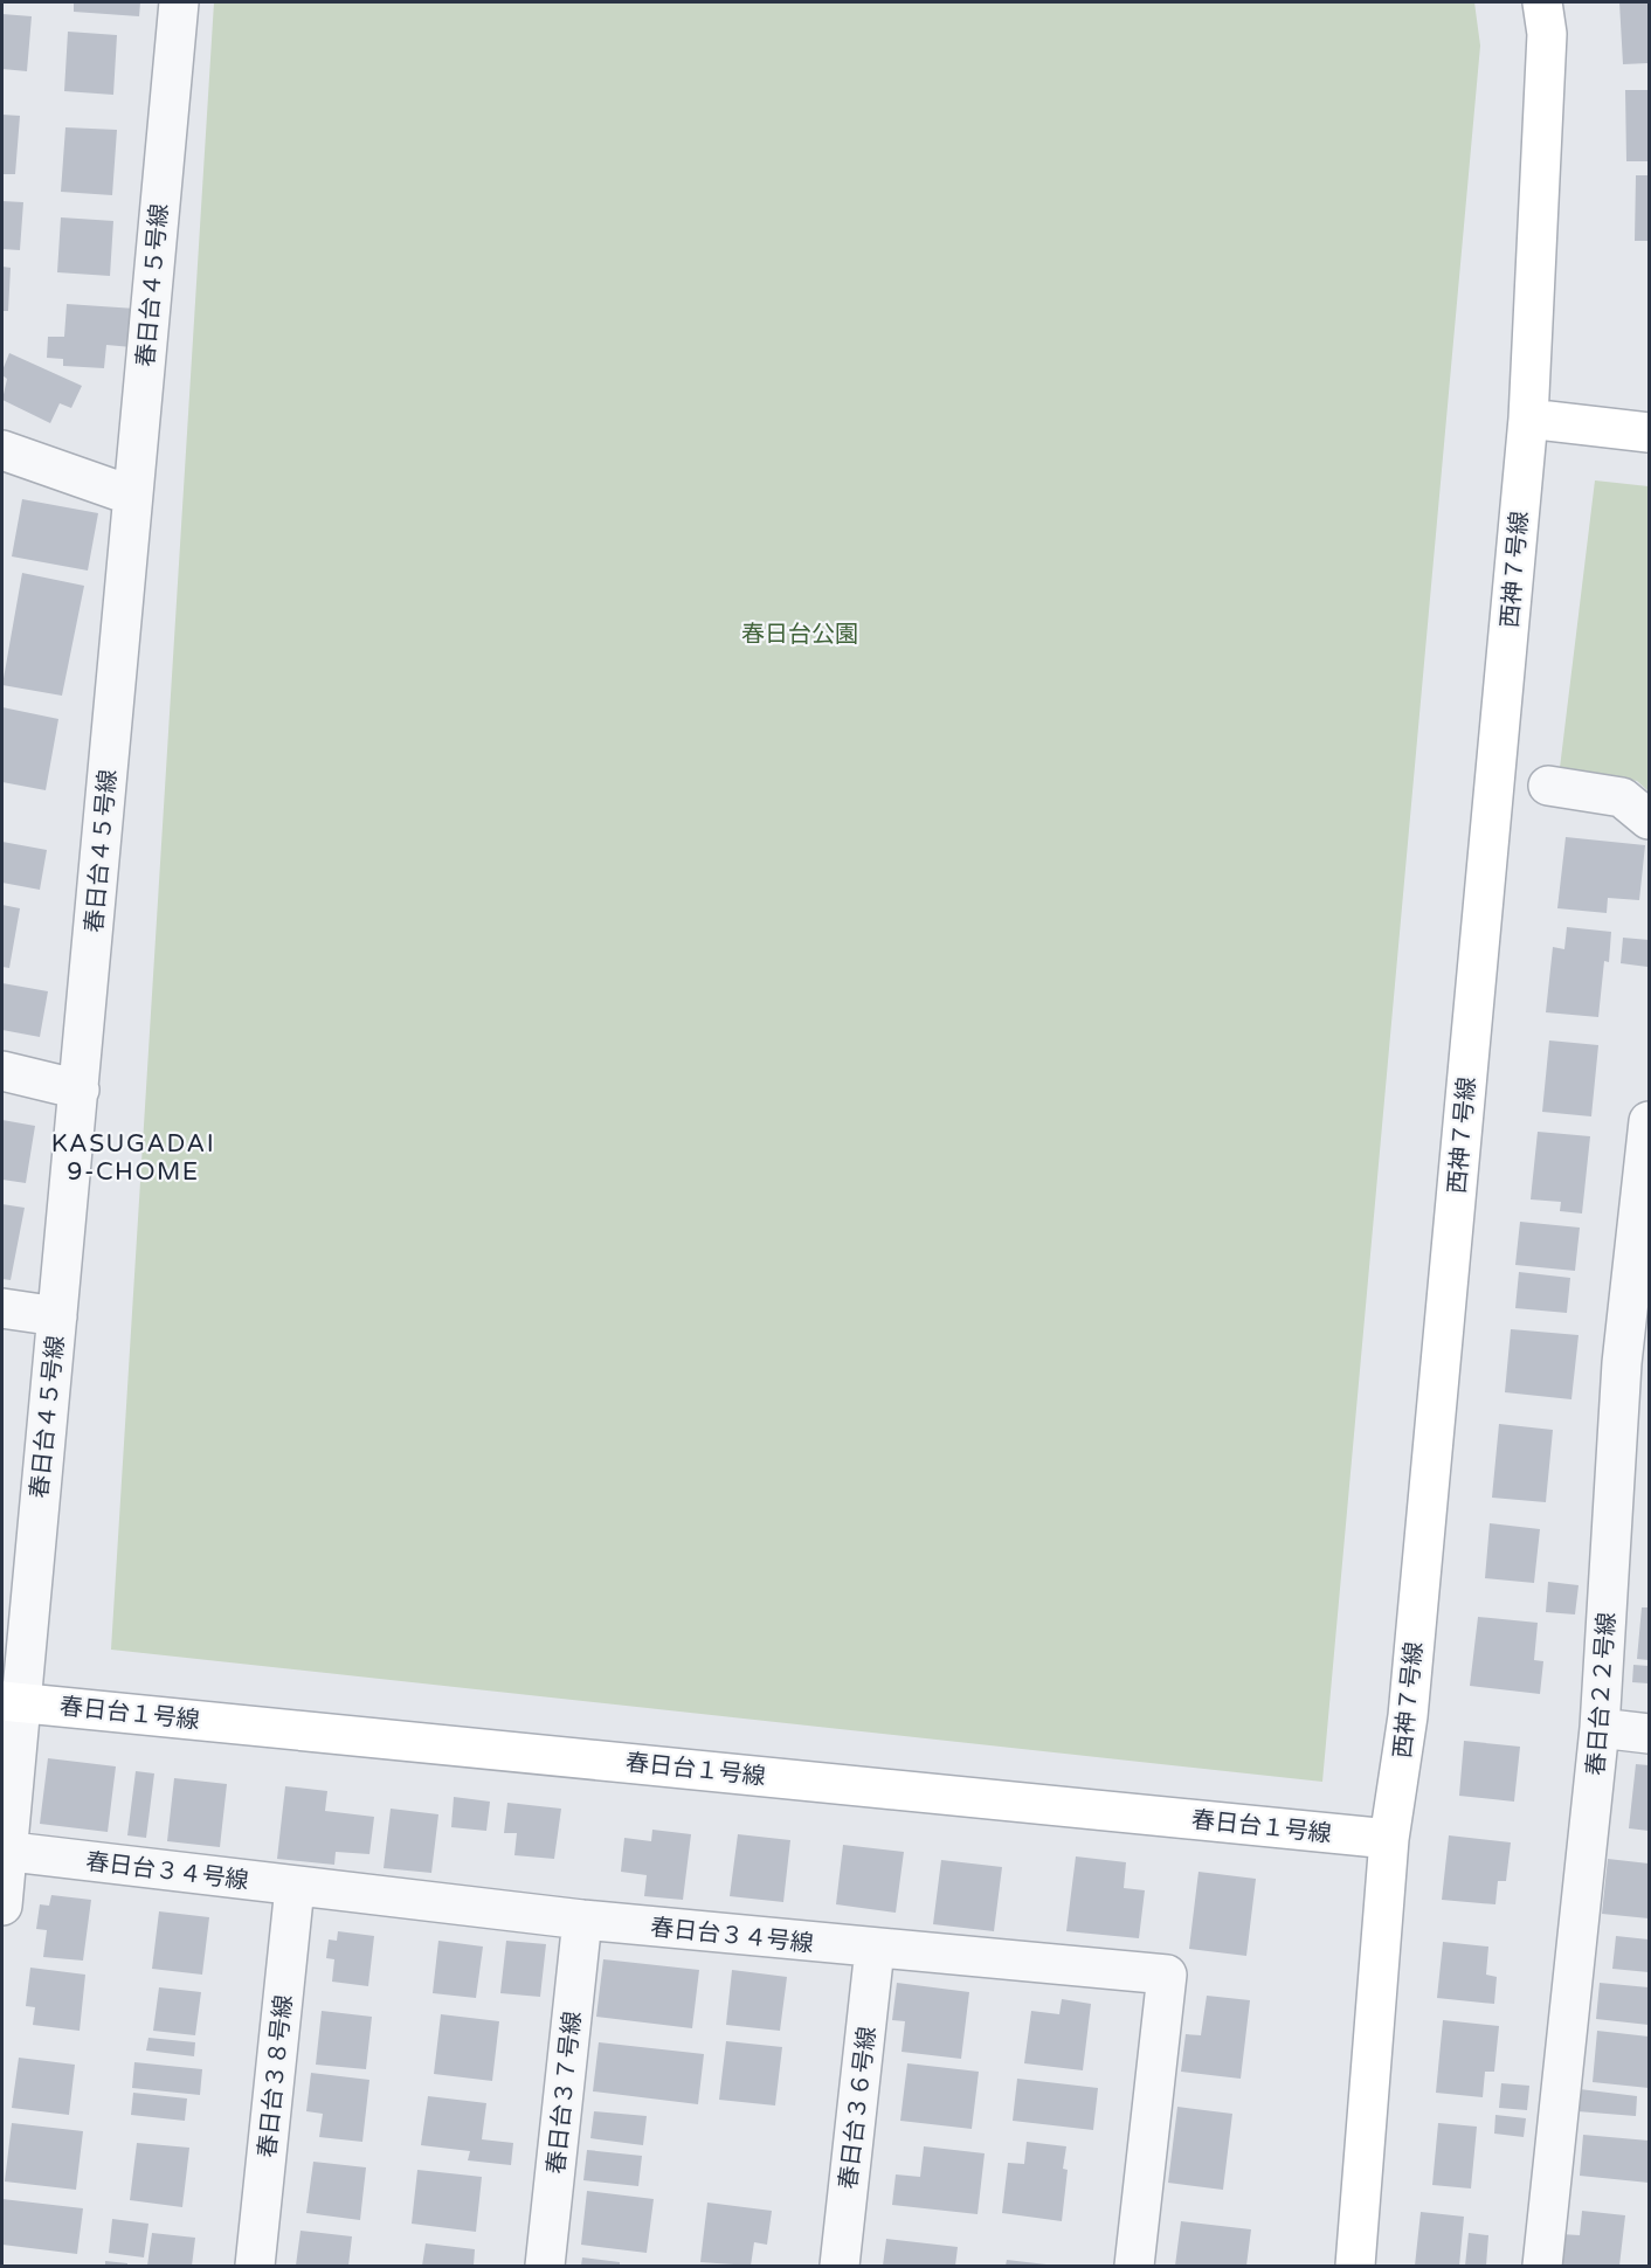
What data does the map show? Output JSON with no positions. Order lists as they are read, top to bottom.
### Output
{
  "streets": {
    "street": [
      "春日台４５号線",
      "西神７号線",
      "春日台２２号線",
      "春日台１号線",
      "春日台３４号線",
      "春日台３８号線",
      "春日台３７号線",
      "春日台３６号線"
    ]
  },
  "crossings": [
    ["春日台４５号線", "春日台１号線"],
    ["春日台４５号線", "春日台３４号線"],
    ["西神７号線", "春日台１号線"],
    ["春日台３４号線", "春日台３８号線"],
    ["春日台３４号線", "春日台３７号線"],
    ["春日台３４号線", "春日台３６号線"]
  ],
  "districts": ["KASUGADAI 9-CHOME"],
  "parks": ["春日台公園"]
}
